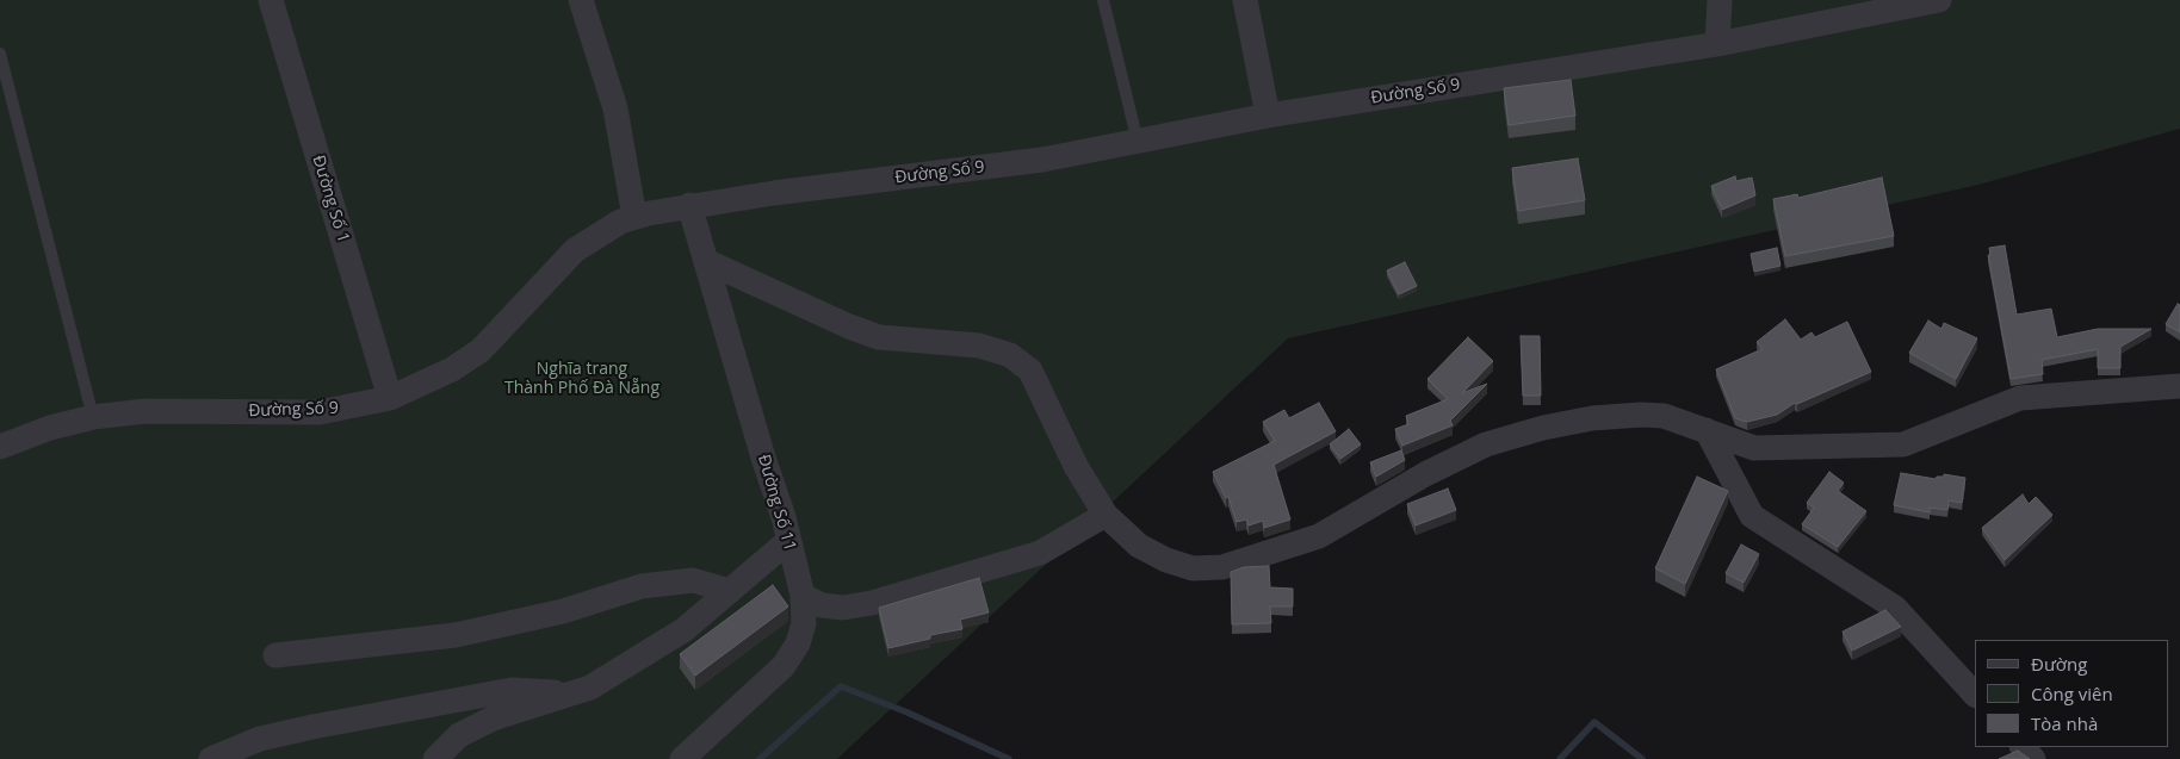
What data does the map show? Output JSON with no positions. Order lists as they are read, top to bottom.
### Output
{
  "streets": {
    "street": ["Đường Số 9", "Đường Số 1", "Đường Số 11"]
  },
  "crossings": [
    ["Đường Số 9", "Đường Số 1"],
    ["Đường Số 9", "Đường Số 11"]
  ],
  "parks": ["Nghĩa trang Thành Phố Đà Nẵng"],
  "legend": ["Đường", "Công viên", "Tòa nhà"]
}
